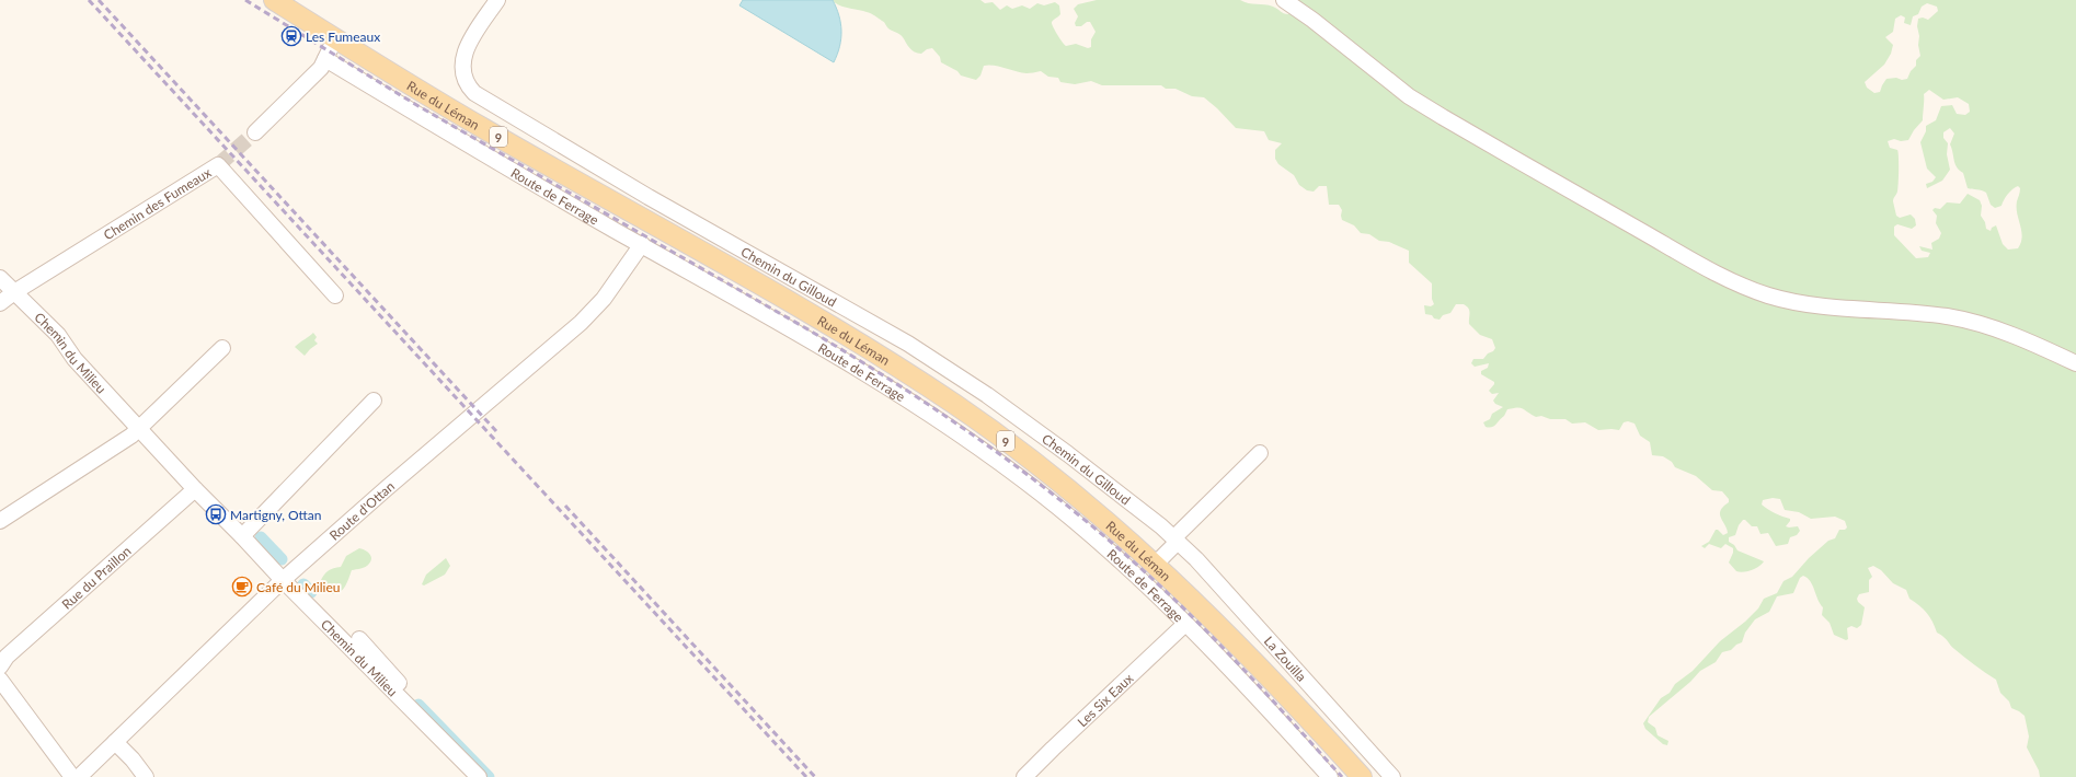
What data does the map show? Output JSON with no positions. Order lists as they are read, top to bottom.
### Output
{
  "streets": {
    "main road": ["Rue du Léman", "9"],
    "street": [
      "Route de Ferrage",
      "Chemin des Fumeaux",
      "Chemin du Gilloud",
      "Chemin du Milieu",
      "Route d'Ottan",
      "Rue du Praillon",
      "La Zouilla",
      "Les Six Eaux"
    ]
  },
  "crossings": [
    ["Route de Ferrage", "Route d'Ottan"],
    ["Route de Ferrage", "Les Six Eaux"],
    ["Chemin des Fumeaux", "Chemin du Milieu"],
    ["Chemin du Gilloud", "La Zouilla"],
    ["Chemin du Milieu", "Route d'Ottan"],
    ["Chemin du Milieu", "Rue du Praillon"]
  ],
  "places": {
    "station": ["Les Fumeaux"],
    "bus stop": ["Martigny, Ottan"],
    "cafe": ["Café du Milieu"]
  }
}
